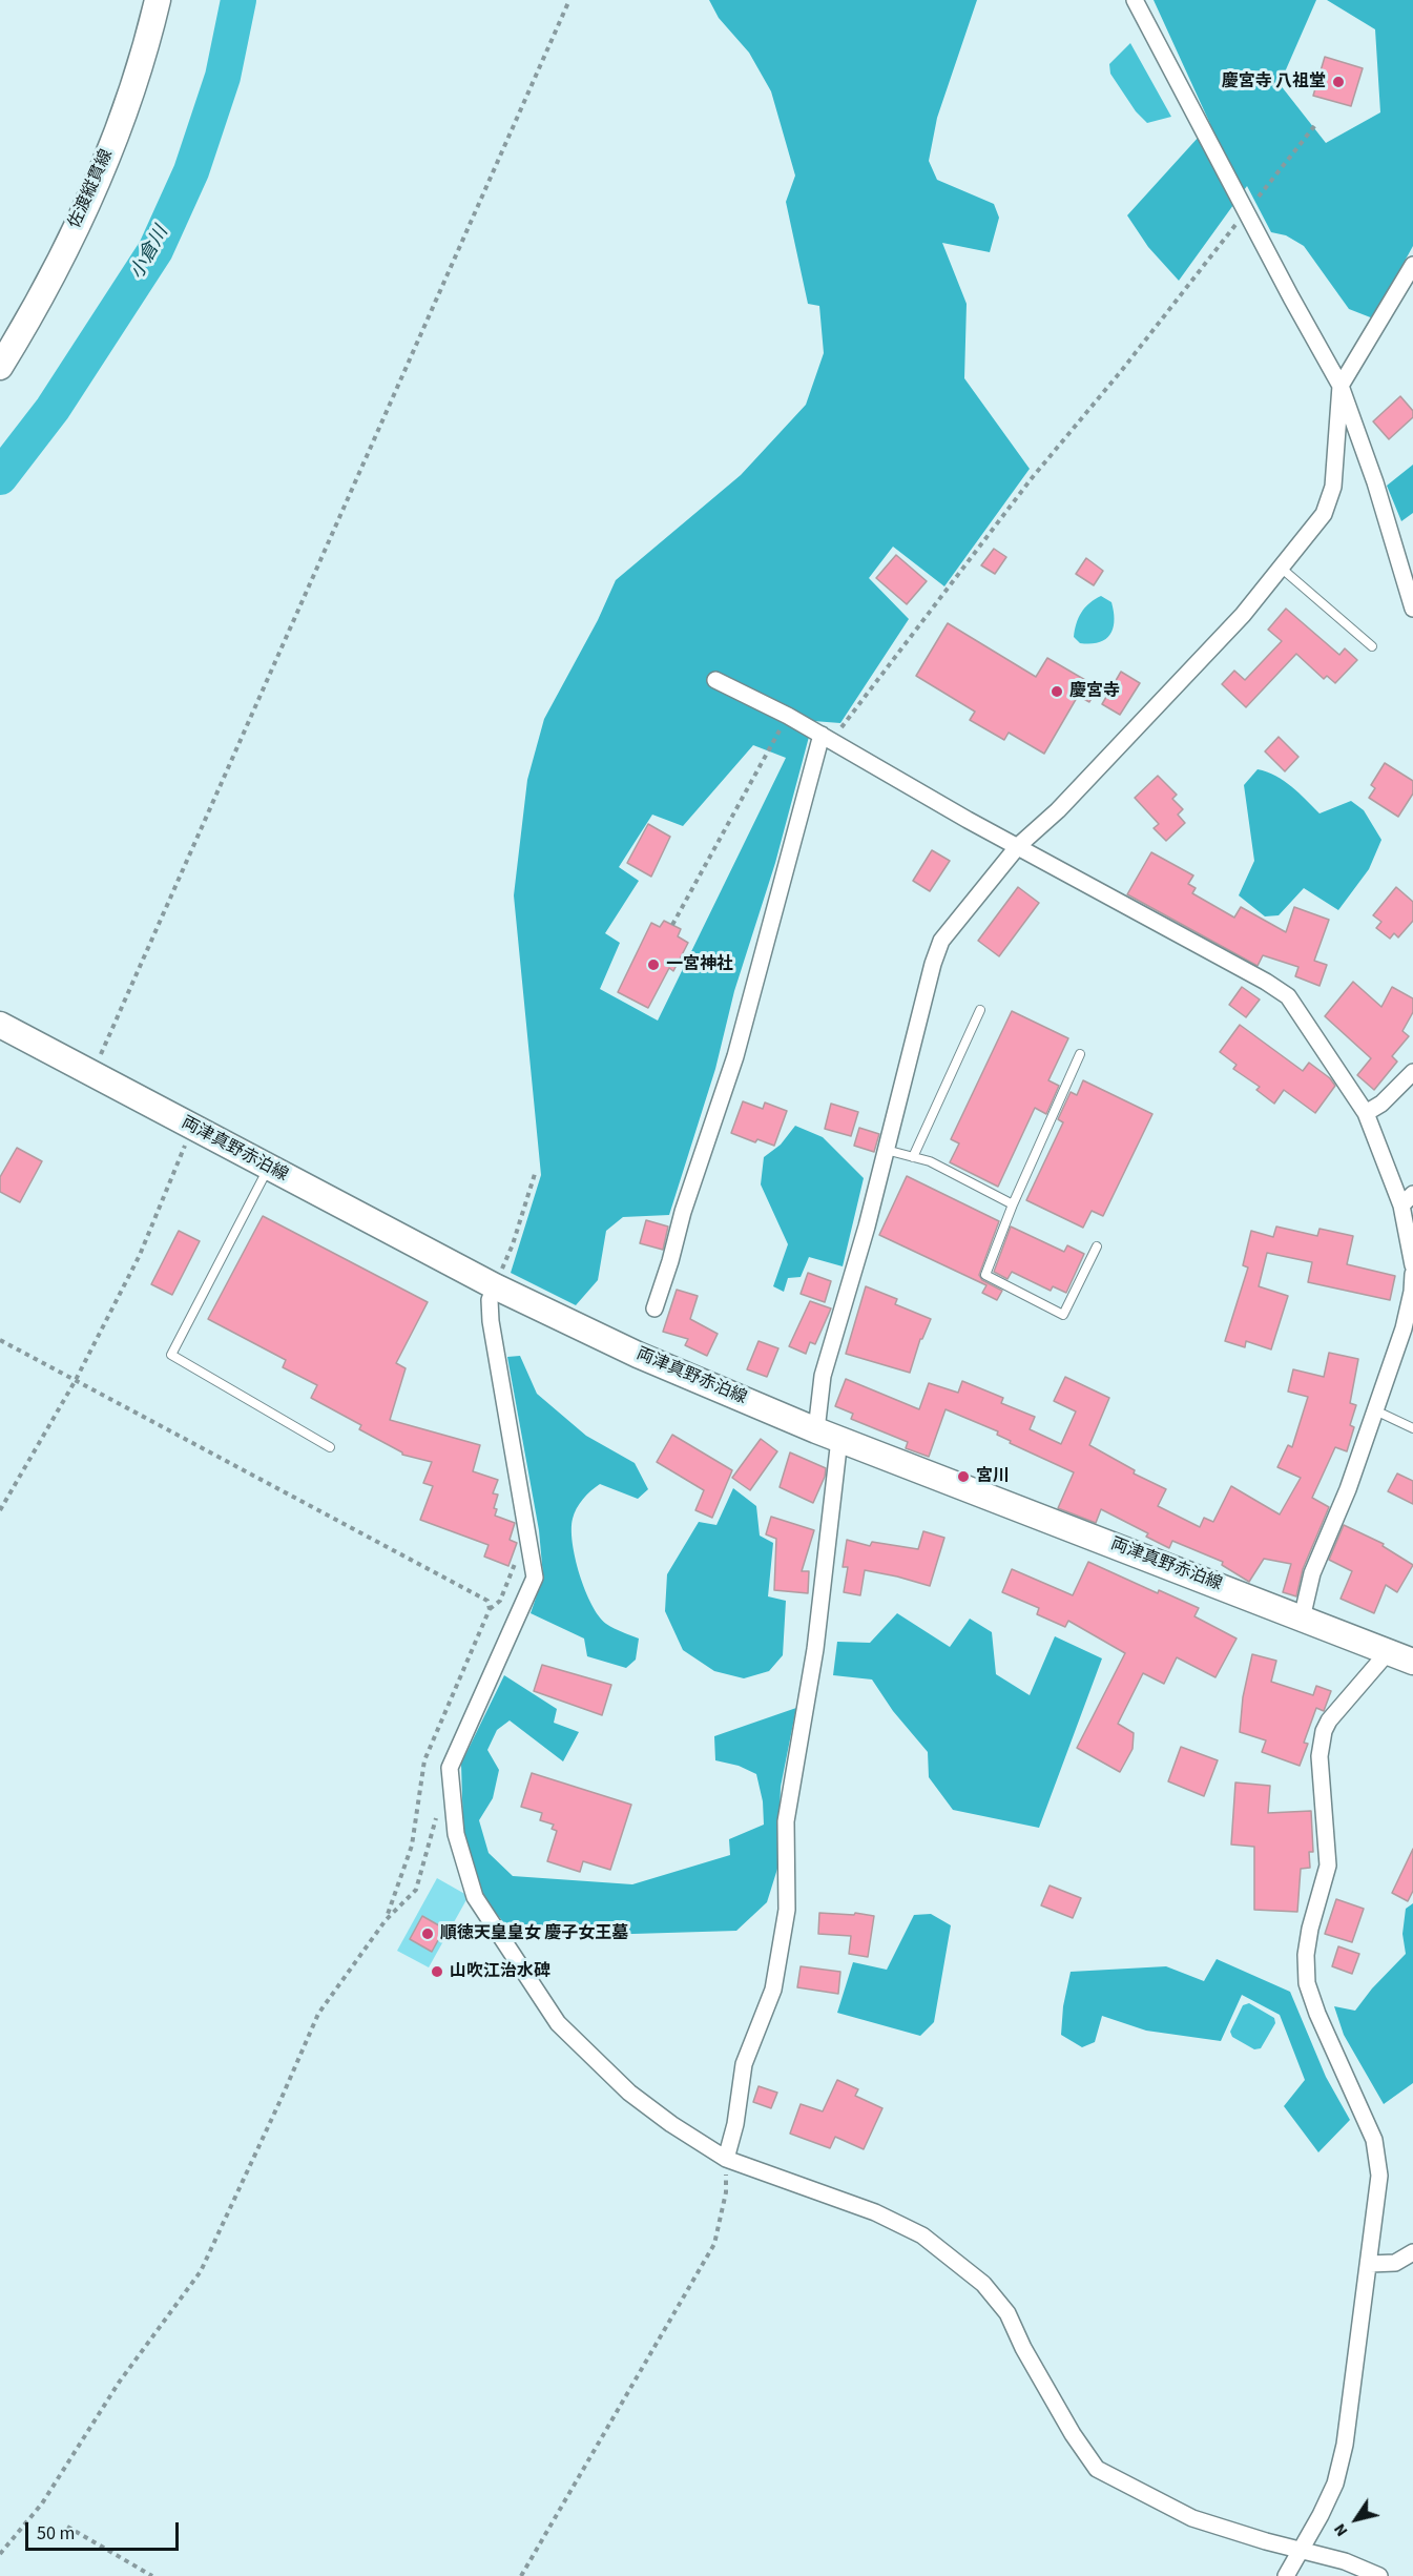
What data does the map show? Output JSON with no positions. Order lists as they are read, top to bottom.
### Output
{
  "streets": {
    "main road": ["佐渡縦貫線", "両津真野赤泊線"]
  },
  "water": ["小倉川"],
  "places": [
    "慶宮寺 八祖堂",
    "慶宮寺",
    "一宮神社",
    "宮川",
    "順徳天皇皇女 慶子女王墓",
    "山吹江治水碑"
  ],
  "scale_bar": "50 m",
  "north": "bottom left"
}
